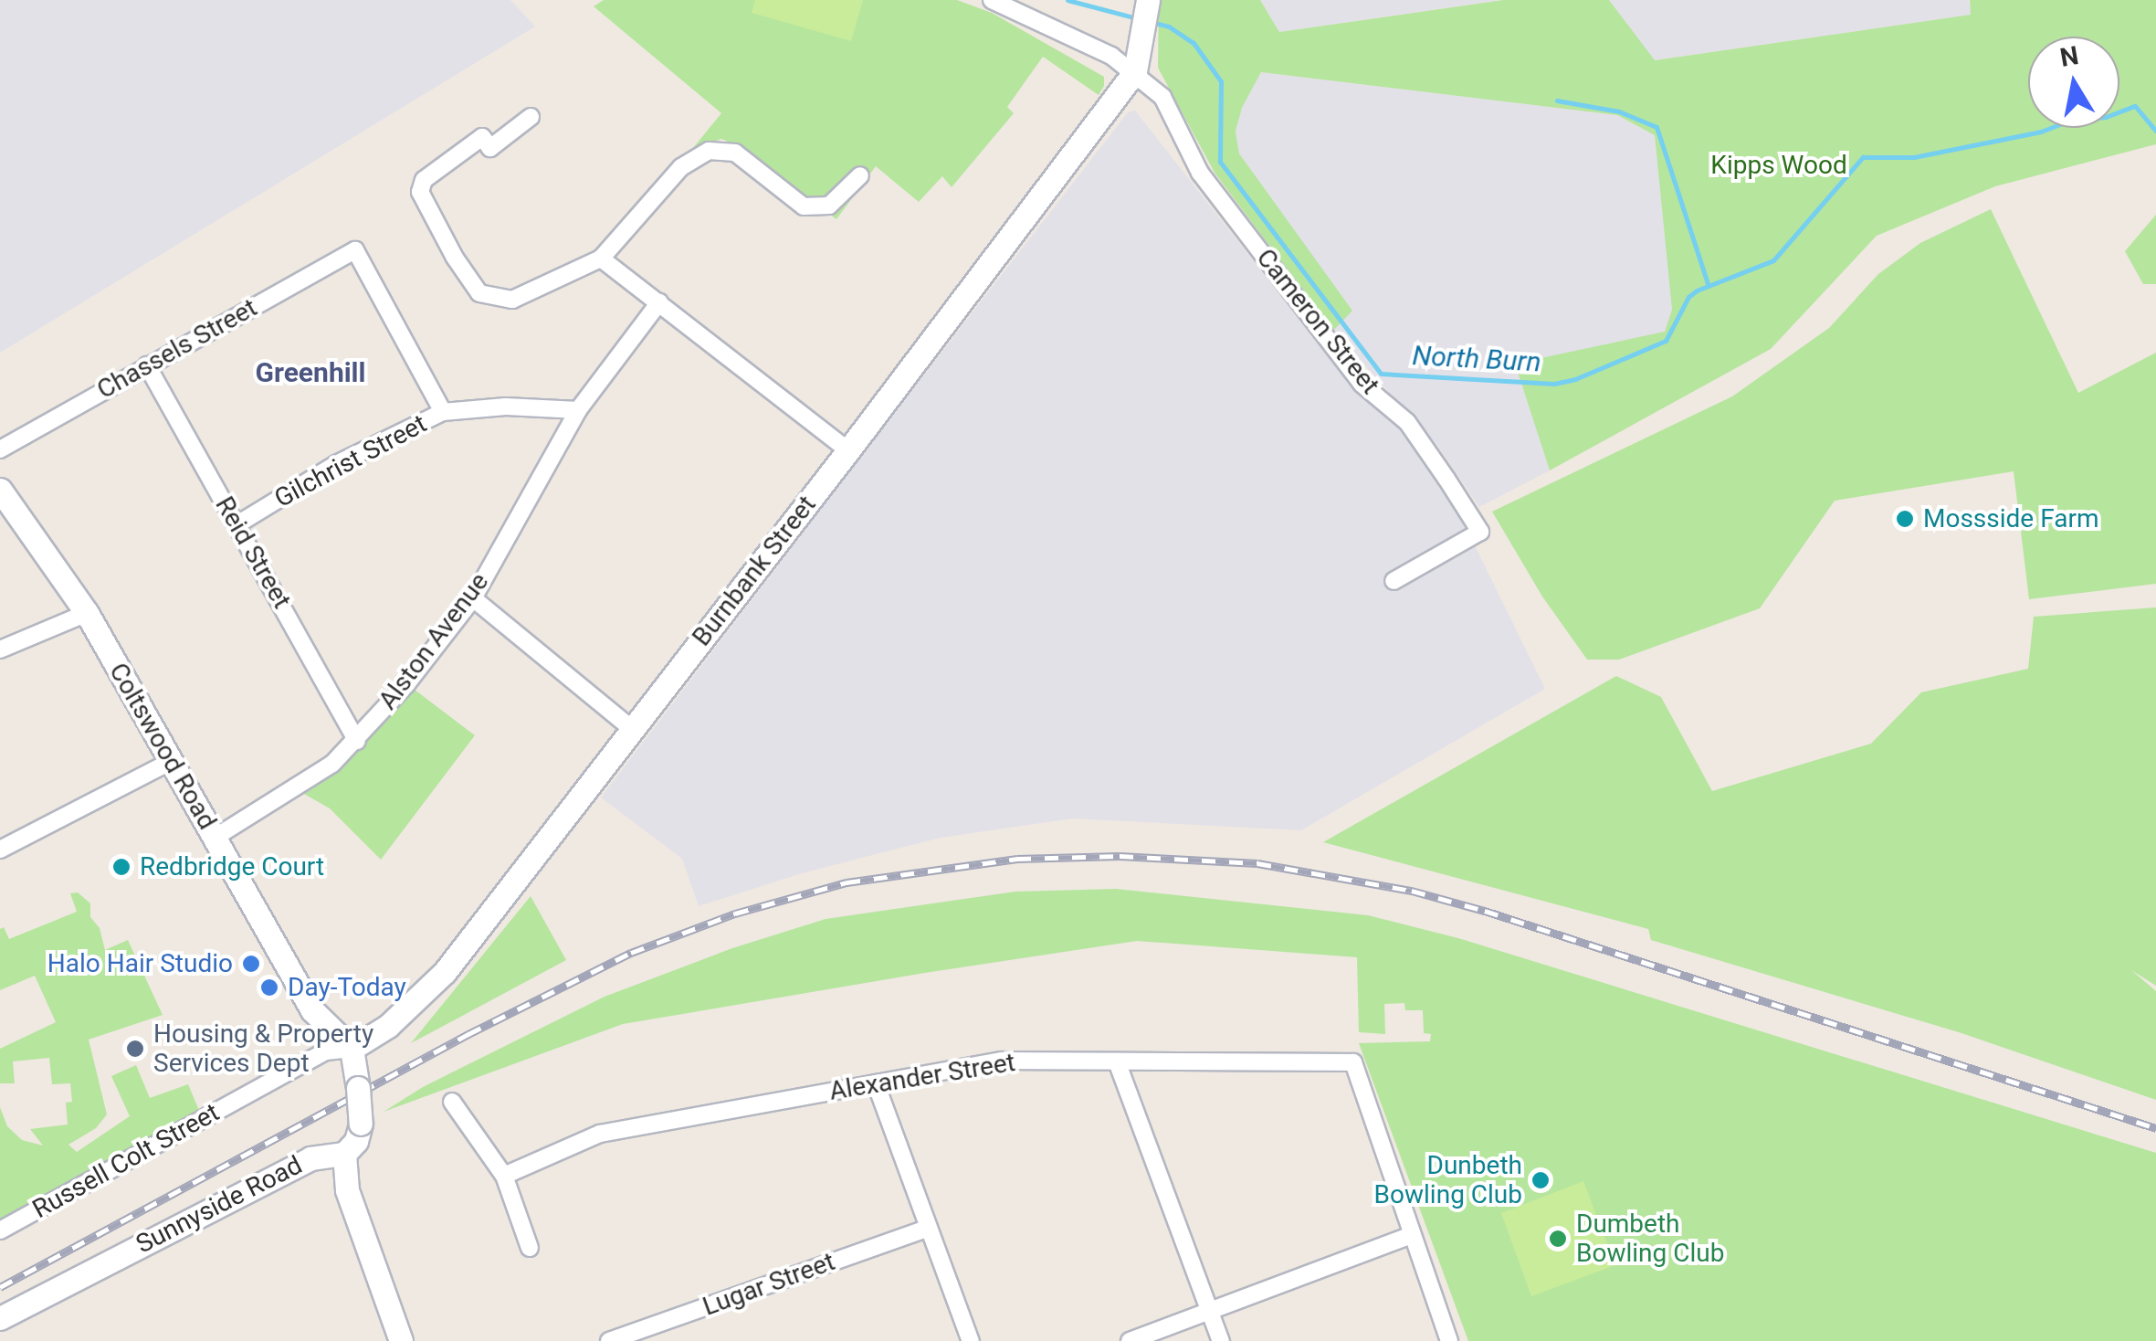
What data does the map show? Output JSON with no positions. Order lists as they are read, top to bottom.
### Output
{
  "streets": {
    "main road": ["Burnbank Street", "Coltswood Road", "Sunnyside Road"],
    "street": [
      "Cameron Street",
      "Chassels Street",
      "Gilchrist Street",
      "Reid Street",
      "Alston Avenue",
      "Alexander Street",
      "Russell Colt Street",
      "Lugar Street"
    ]
  },
  "crossings": [
    ["Cameron Street", "Burnbank Street"],
    ["Chassels Street", "Gilchrist Street"],
    ["Chassels Street", "Reid Street"],
    ["Gilchrist Street", "Reid Street"],
    ["Gilchrist Street", "Alston Avenue"],
    ["Reid Street", "Alston Avenue"],
    ["Burnbank Street", "Coltswood Road"],
    ["Burnbank Street", "Russell Colt Street"],
    ["Alston Avenue", "Coltswood Road"],
    ["Coltswood Road", "Russell Colt Street"]
  ],
  "districts": ["Greenhill"],
  "water": ["North Burn"],
  "parks": ["Kipps Wood"],
  "places": [
    "Mossside Farm",
    "Redbridge Court",
    "Halo Hair Studio",
    "Day-Today",
    "Housing & Property Services Dept",
    "Dunbeth Bowling Club",
    "Dumbeth Bowling Club"
  ],
  "north": "top"
}
